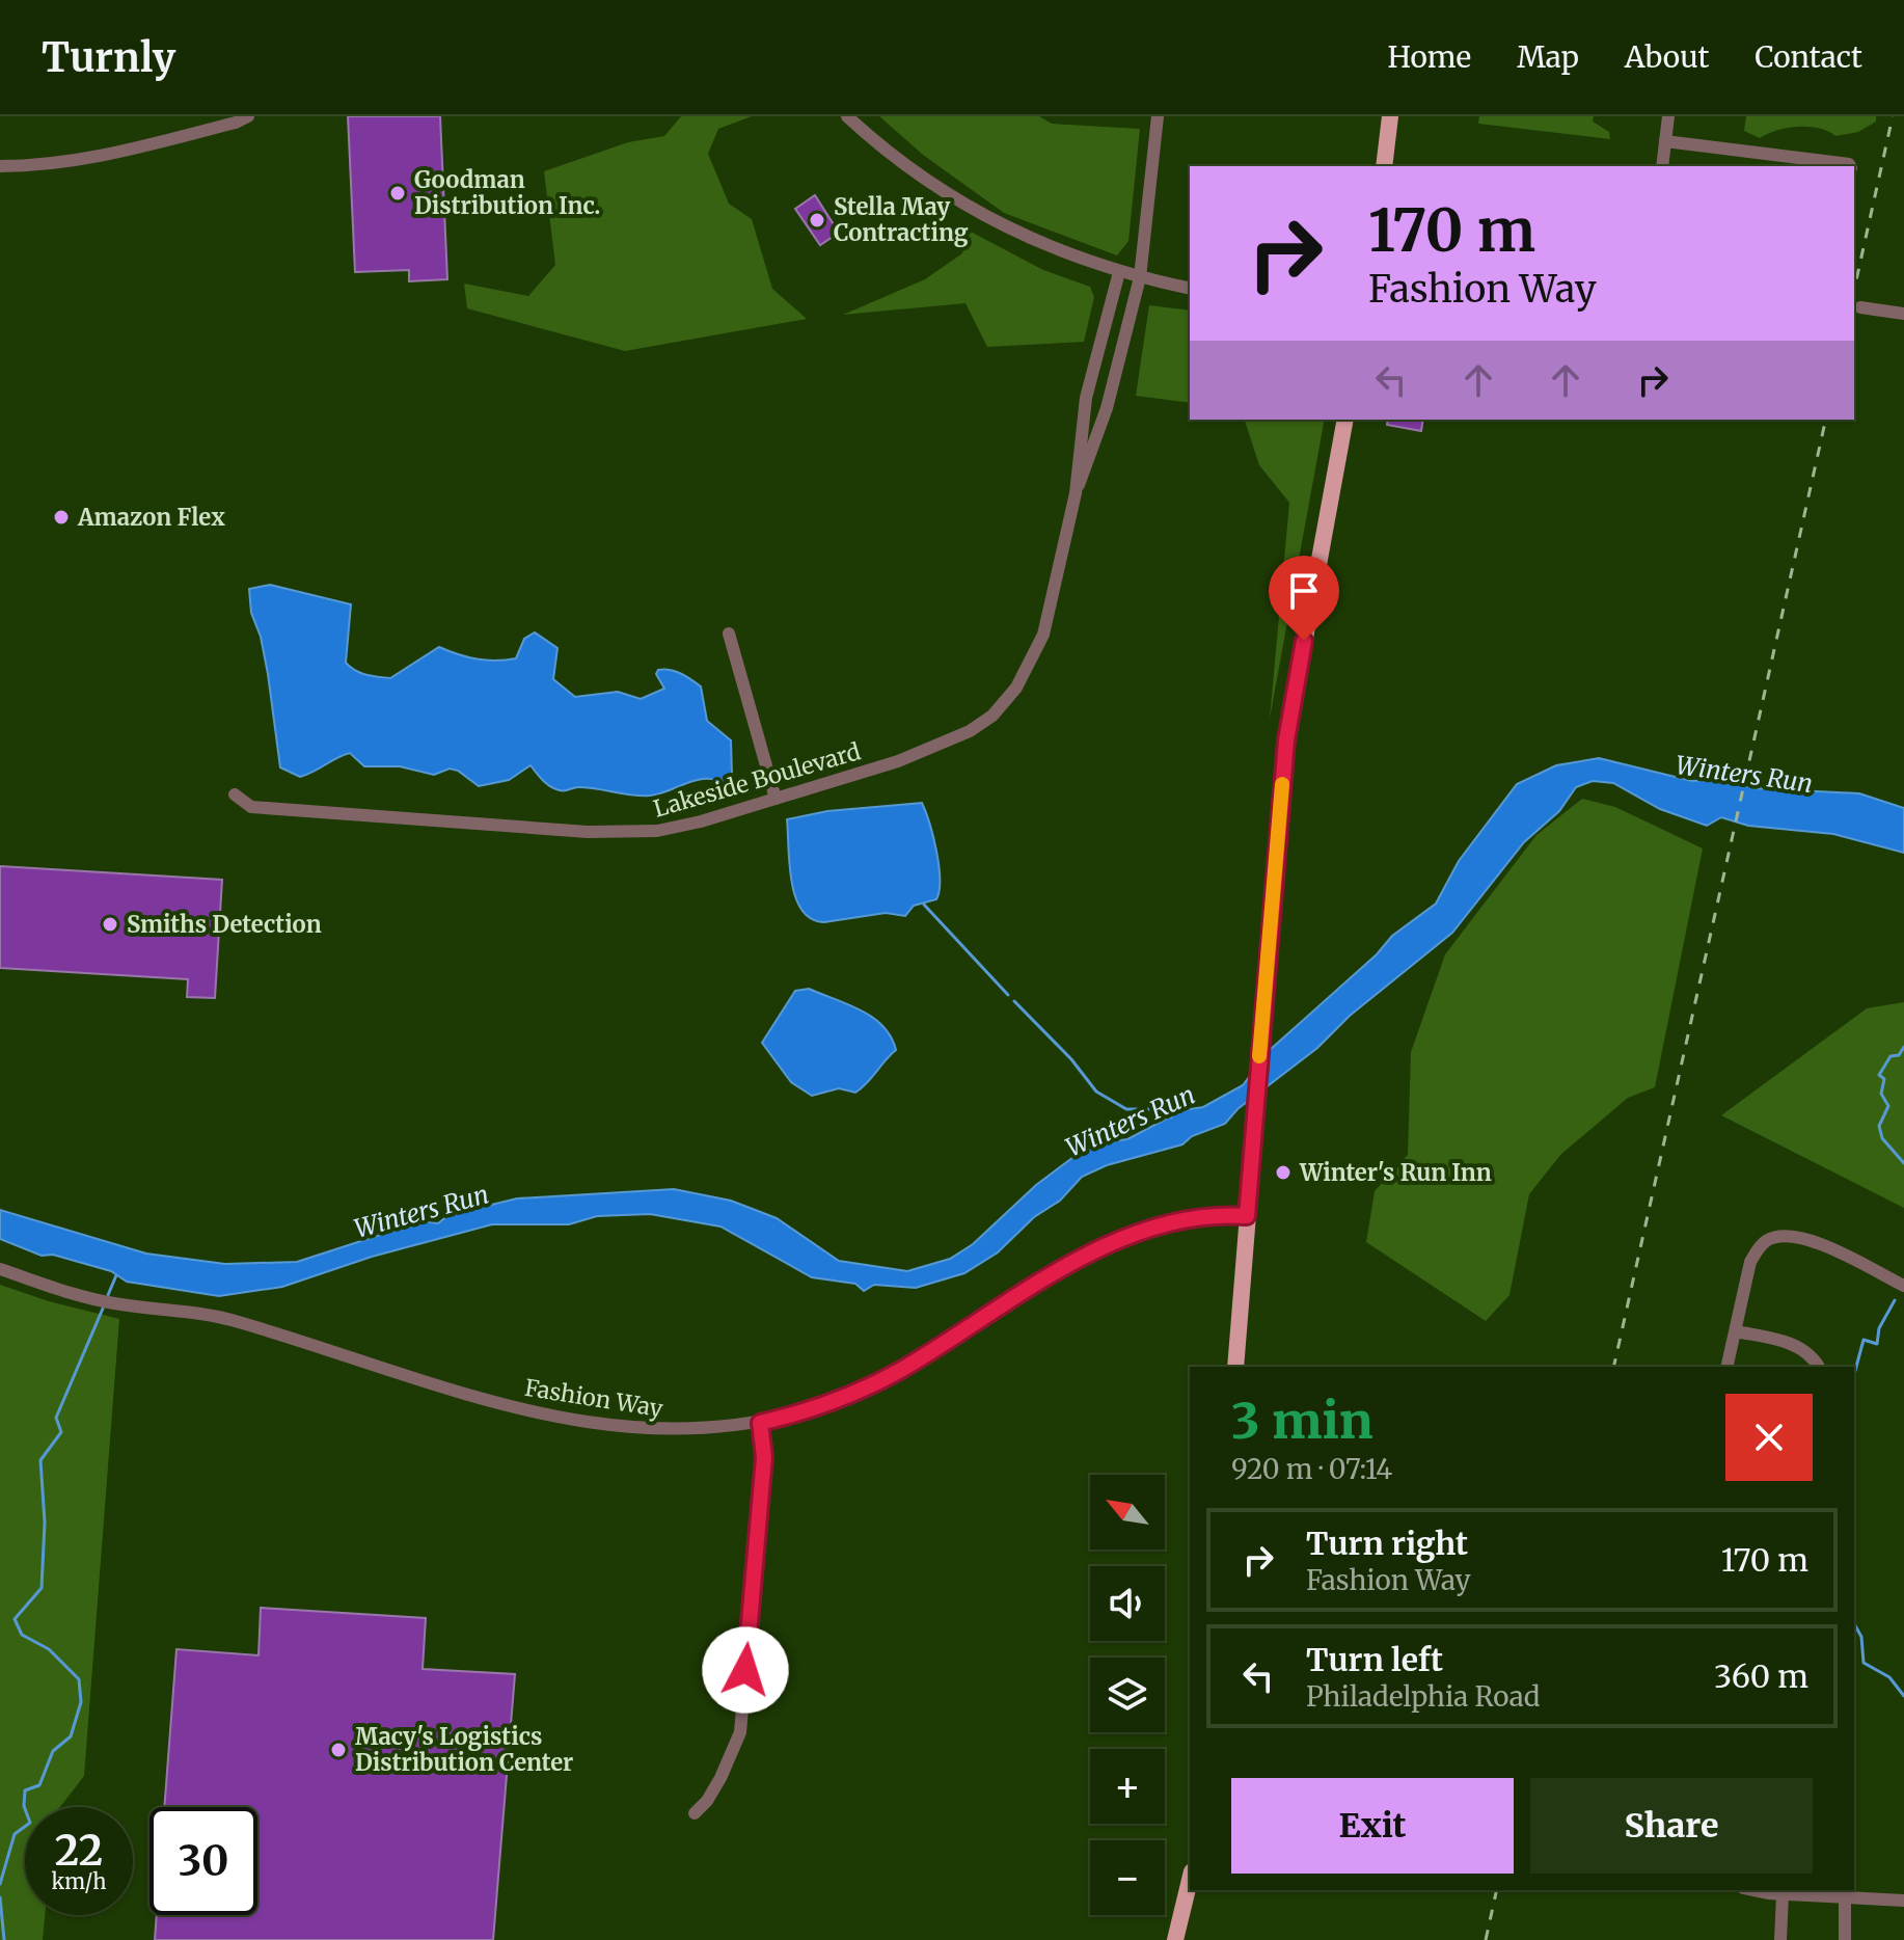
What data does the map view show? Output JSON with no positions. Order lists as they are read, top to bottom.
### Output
{
  "streets": {
    "street": ["Lakeside Boulevard", "Fashion Way"]
  },
  "water": ["Winters Run"],
  "places": [
    "Goodman Distribution Inc.",
    "Stella May Contracting",
    "Amazon Flex",
    "Smiths Detection",
    "Winter's Run Inn",
    "Macy's Logistics Distribution Center"
  ],
  "north": "top left",
  "page": {
    "header": "Turnly",
    "nav": [
      "Home",
      "Map",
      "About",
      "Contact"
    ],
    "turn": ["170 m", "Fashion Way"],
    "heading": ["3 min", "920 m · 07:14"],
    "map_buttons": ["+", "−"],
    "list": [
      {
        "name": "Turn right",
        "note": "Fashion Way",
        "value": "170 m"
      },
      {
        "name": "Turn left",
        "note": "Philadelphia Road",
        "value": "360 m"
      }
    ],
    "buttons": ["Exit", "Share"],
    "speed": "22 km/h",
    "limit": "30"
  }
}
